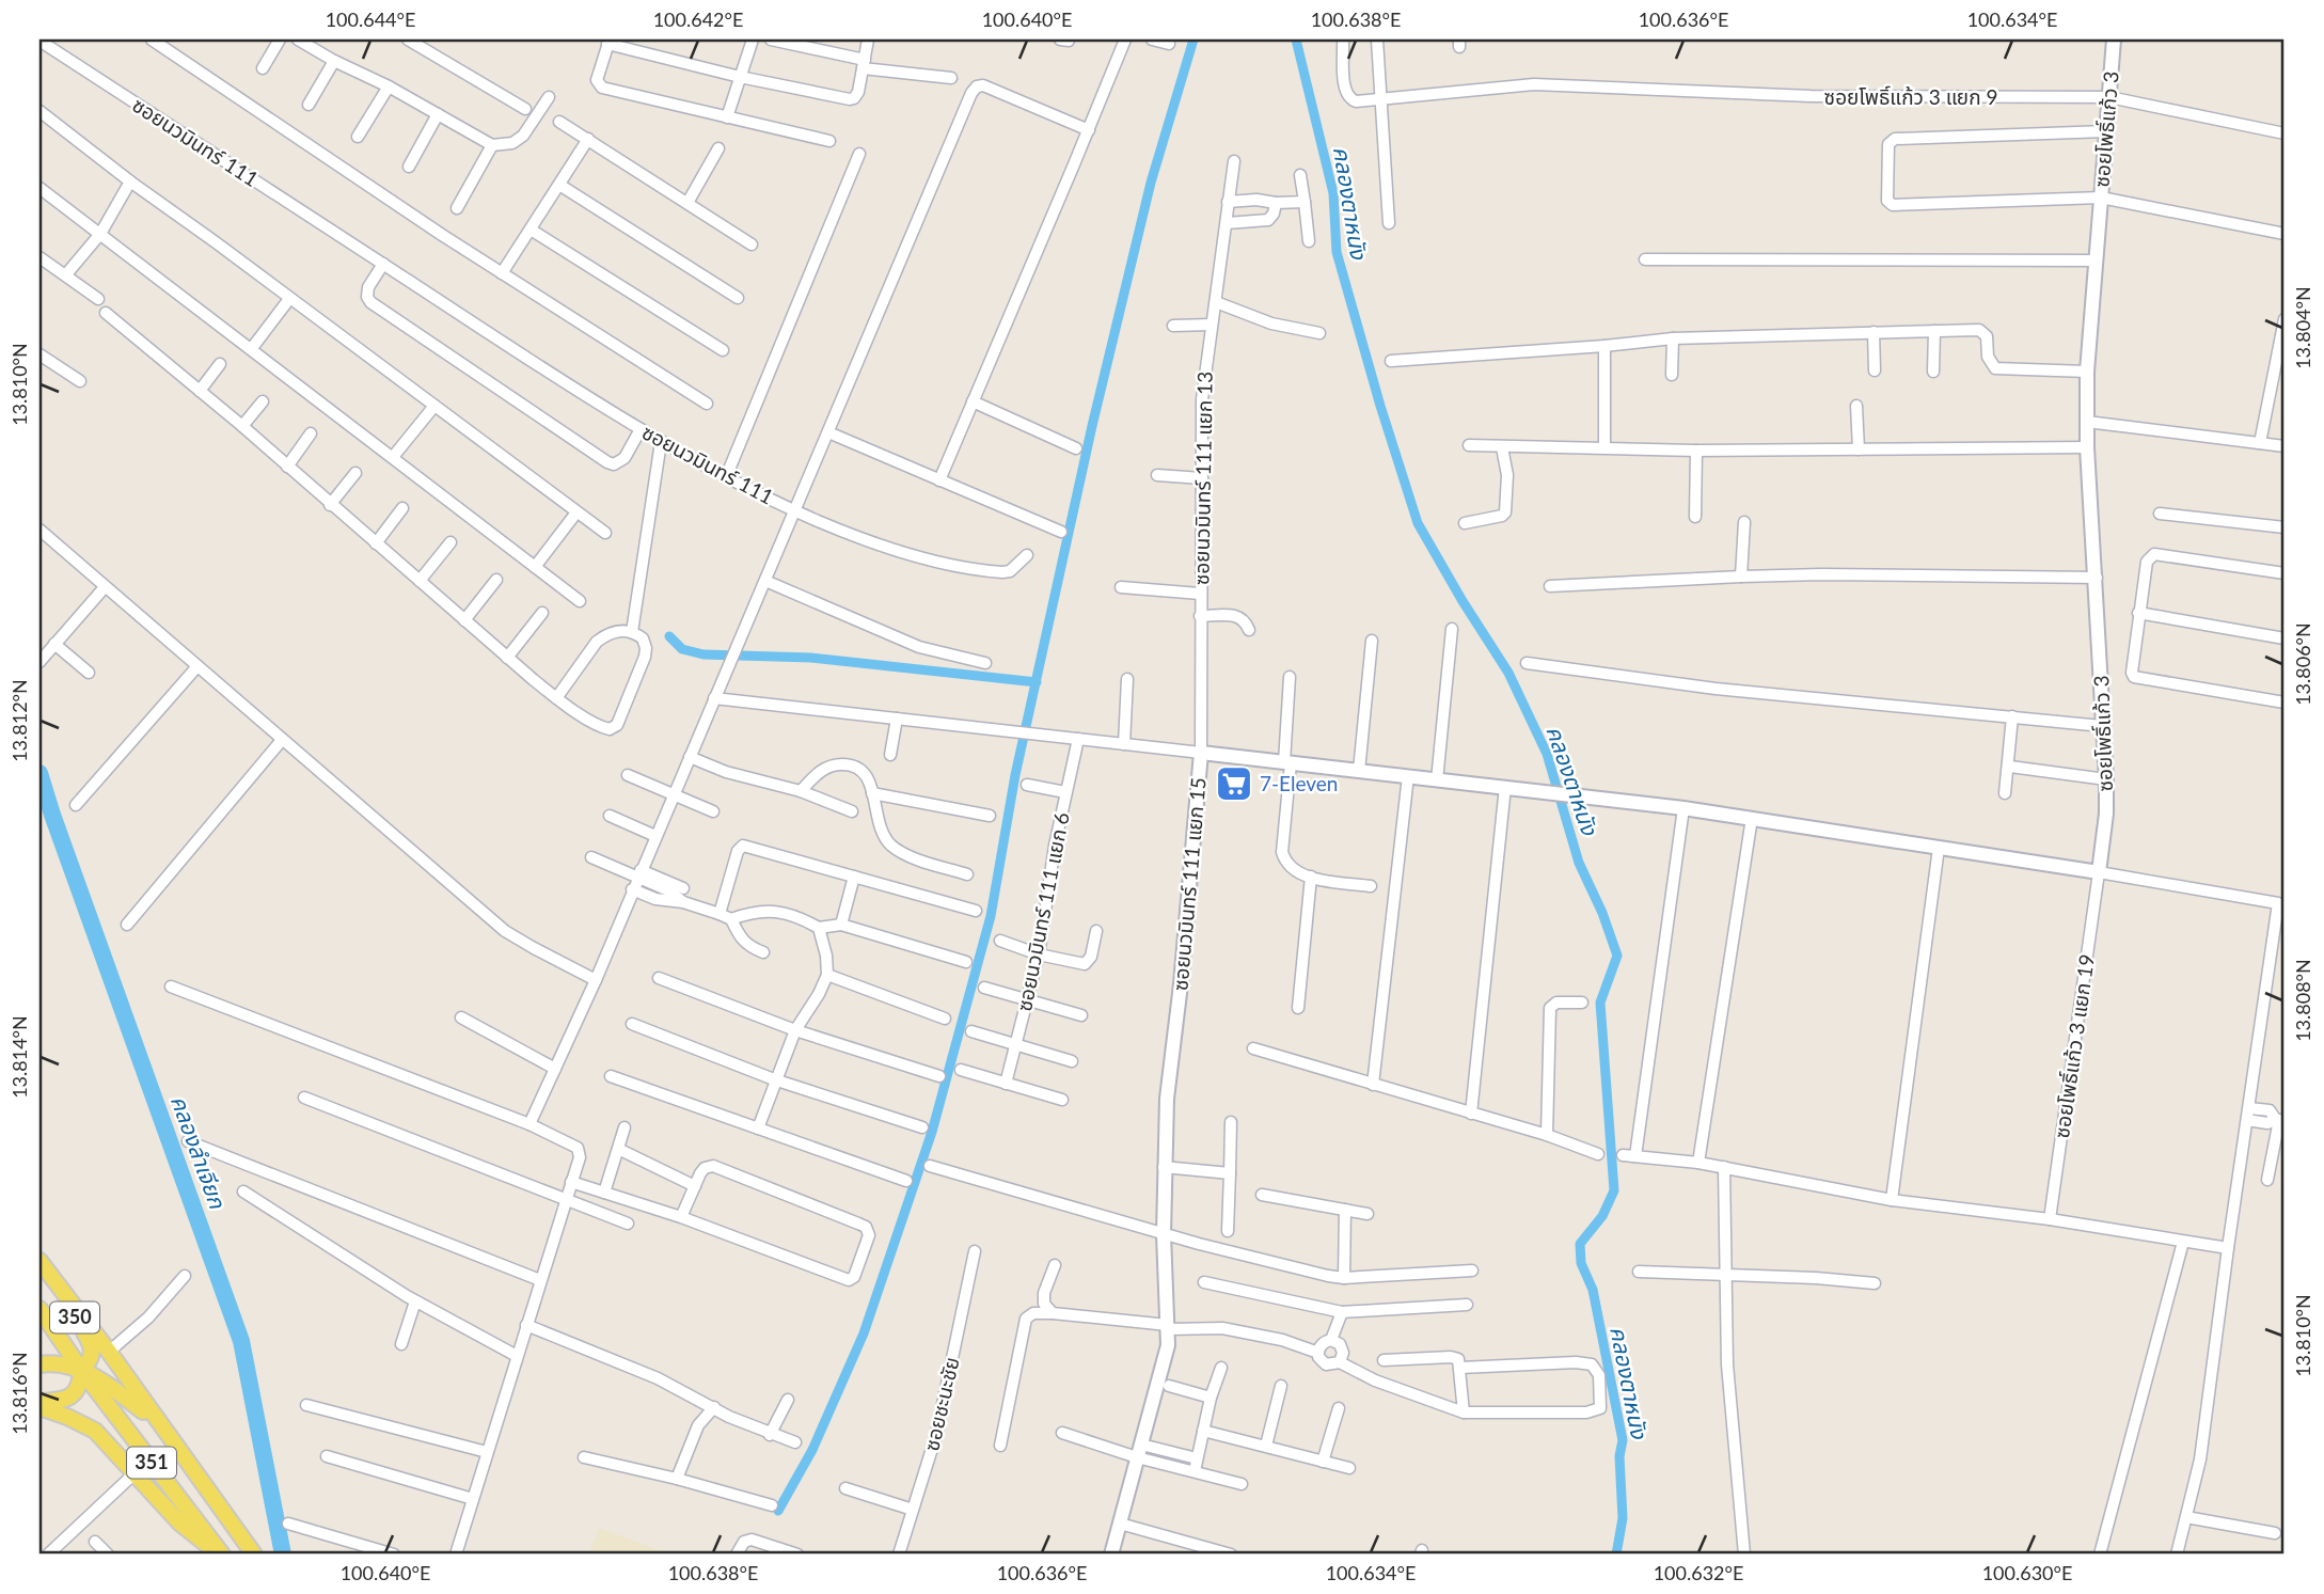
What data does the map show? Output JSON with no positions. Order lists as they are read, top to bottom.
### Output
{
  "streets": {
    "main road": ["350", "351"],
    "street": [
      "ซอยโพธิ์แก้ว 3 แยก 9",
      "ซอยโพธิ์แก้ว 3",
      "ซอยนวมินทร์ 111",
      "ซอยนวมินทร์ 111 แยก 13",
      "ซอยนวมินทร์ 111 แยก 15",
      "ซอยนวมินทร์ 111 แยก 6",
      "ซอยโพธิ์แก้ว 3 แยก 19",
      "ซอยชะนะชัย"
    ]
  },
  "crossings": [
    ["ซอยโพธิ์แก้ว 3 แยก 9", "ซอยโพธิ์แก้ว 3"],
    ["ซอยโพธิ์แก้ว 3", "ซอยโพธิ์แก้ว 3 แยก 19"],
    ["ซอยนวมินทร์ 111 แยก 13", "ซอยนวมินทร์ 111 แยก 15"],
    ["350", "351"]
  ],
  "water": ["คลองตาหนัง", "คลองลำเจียก"],
  "places": {
    "supermarket": ["7-Eleven"]
  },
  "coordinates": [
    "100.644°E",
    "100.642°E",
    "100.640°E",
    "100.638°E",
    "100.636°E",
    "100.634°E",
    "13.804°N",
    "13.810°N",
    "13.806°N",
    "13.812°N",
    "13.808°N",
    "13.814°N",
    "13.816°N",
    "100.632°E",
    "100.630°E"
  ]
}
